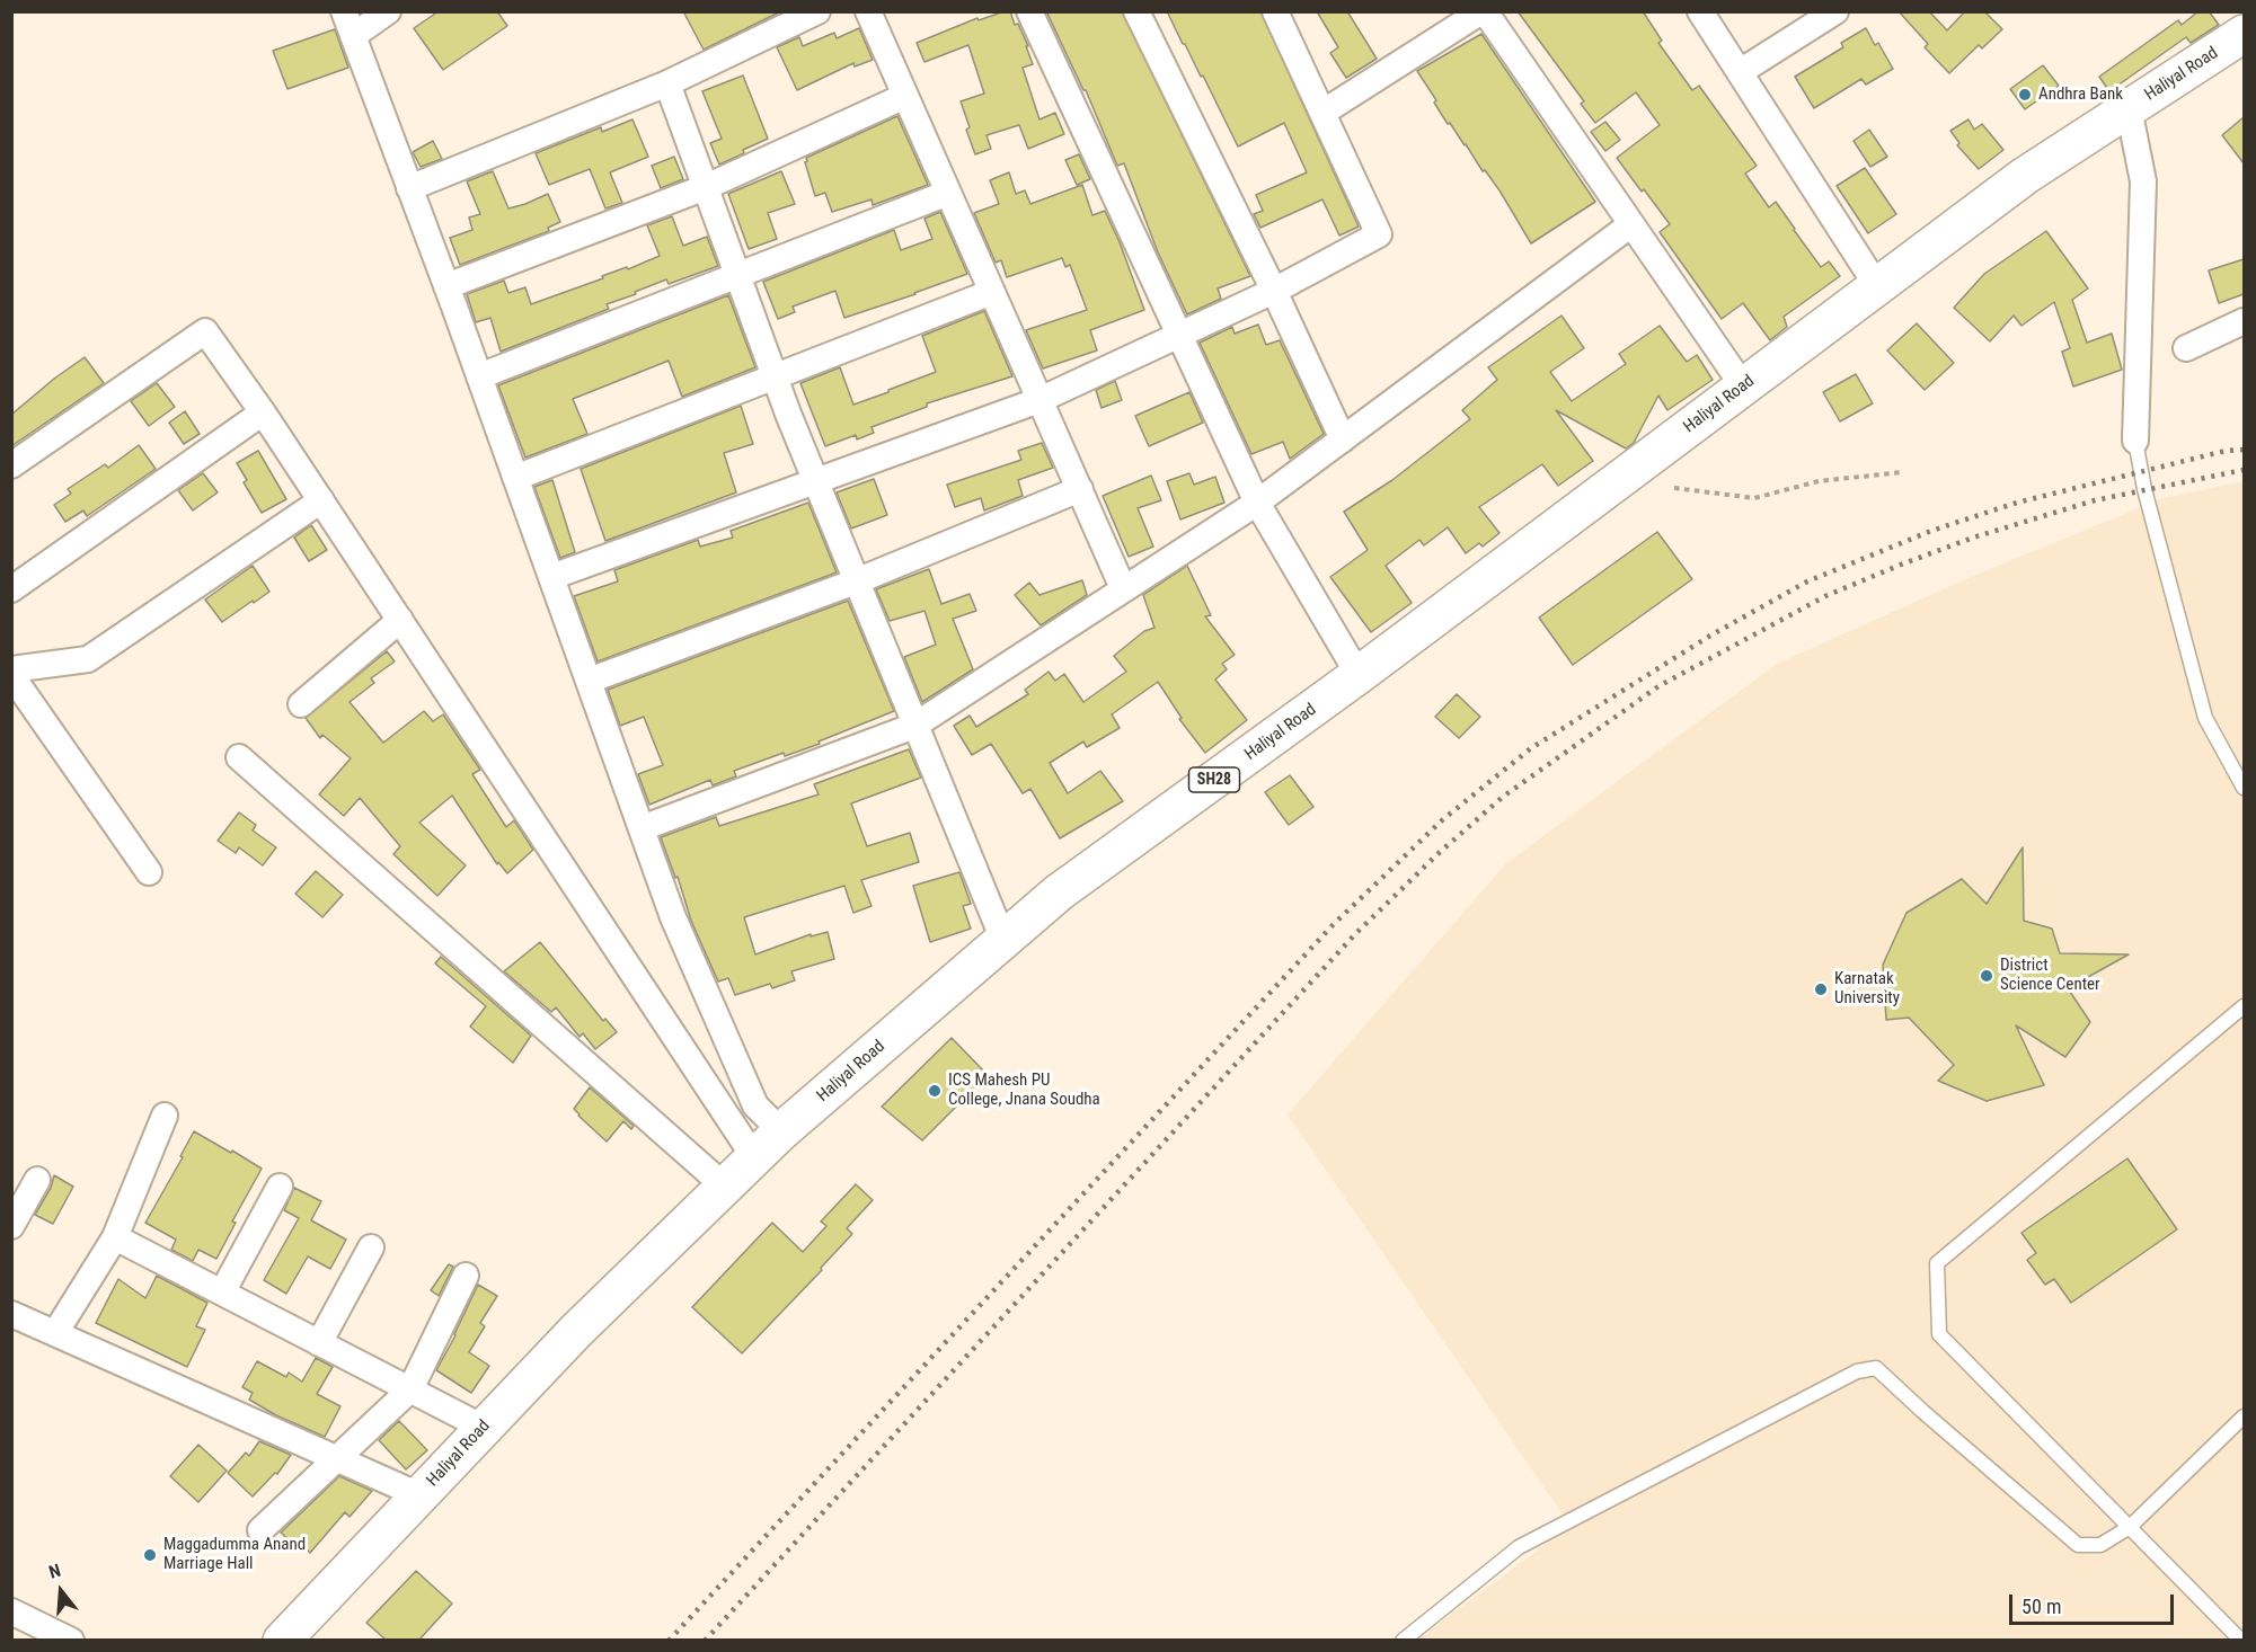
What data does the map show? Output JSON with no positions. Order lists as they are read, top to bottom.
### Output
{
  "streets": {
    "main road": ["Haliyal Road", "SH28"]
  },
  "places": [
    "Andhra Bank",
    "District Science Center",
    "Karnatak University",
    "ICS Mahesh PU College, Jnana Soudha",
    "Maggadumma Anand Marriage Hall"
  ],
  "scale_bar": "50 m",
  "north": "top"
}
